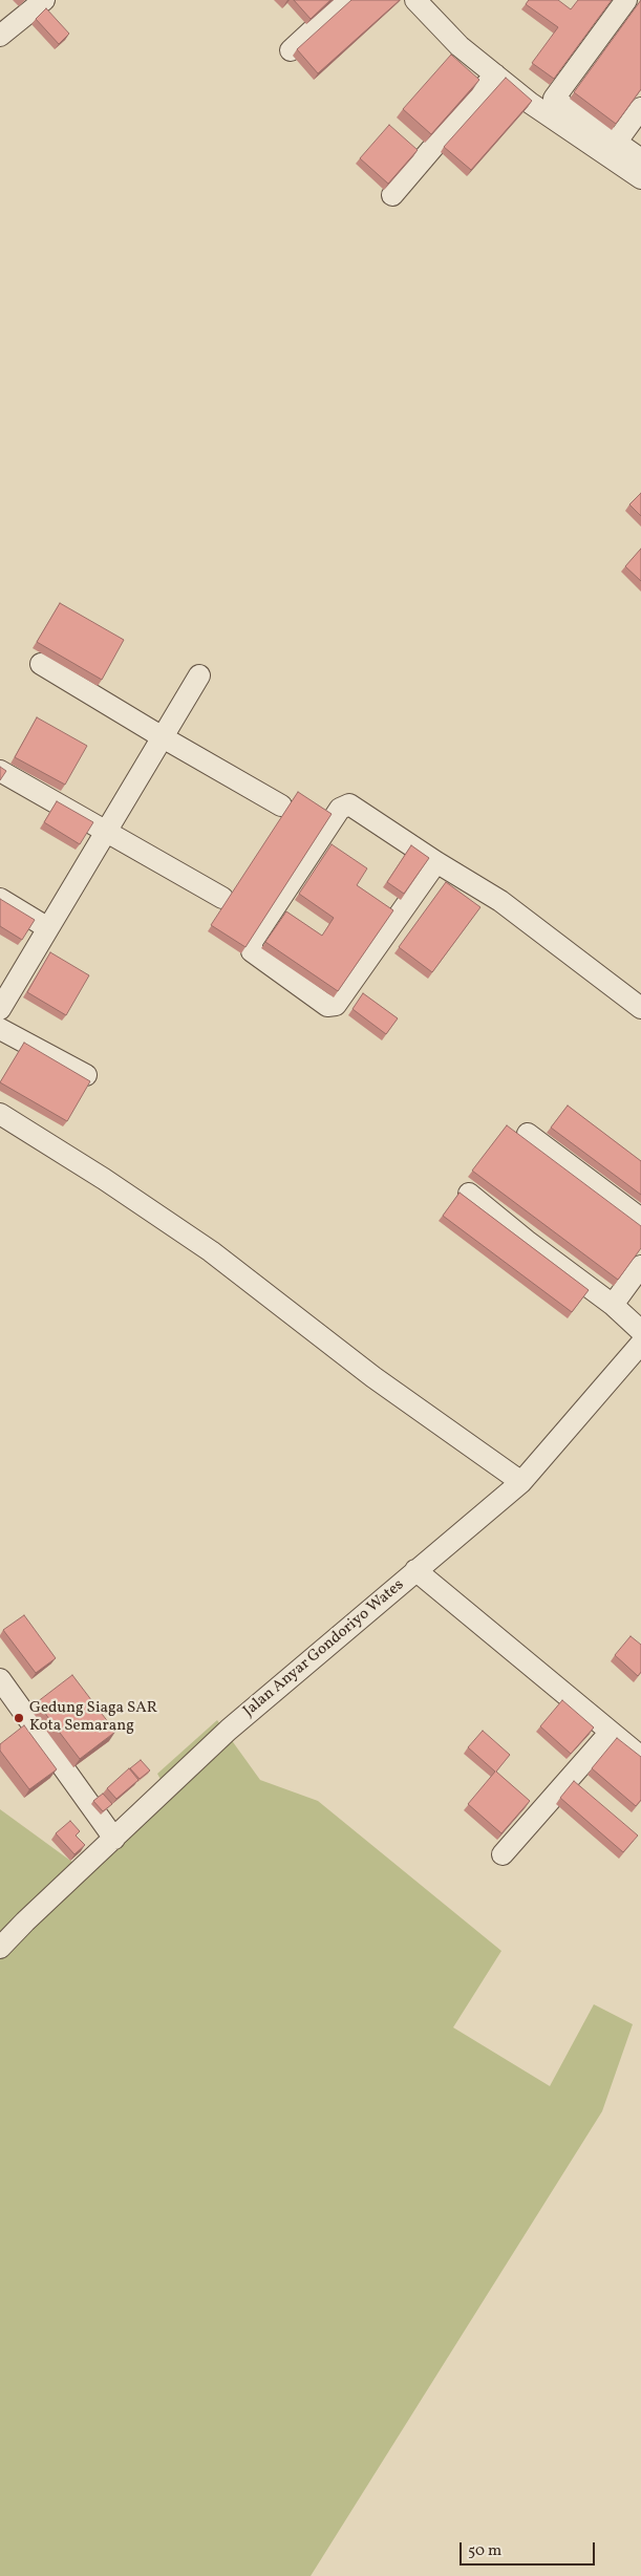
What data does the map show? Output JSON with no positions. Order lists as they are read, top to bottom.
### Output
{
  "streets": {
    "street": ["Jalan Anyar Gondoriyo Wates"]
  },
  "places": ["Gedung Siaga SAR Kota Semarang"],
  "scale_bar": "50 m"
}
